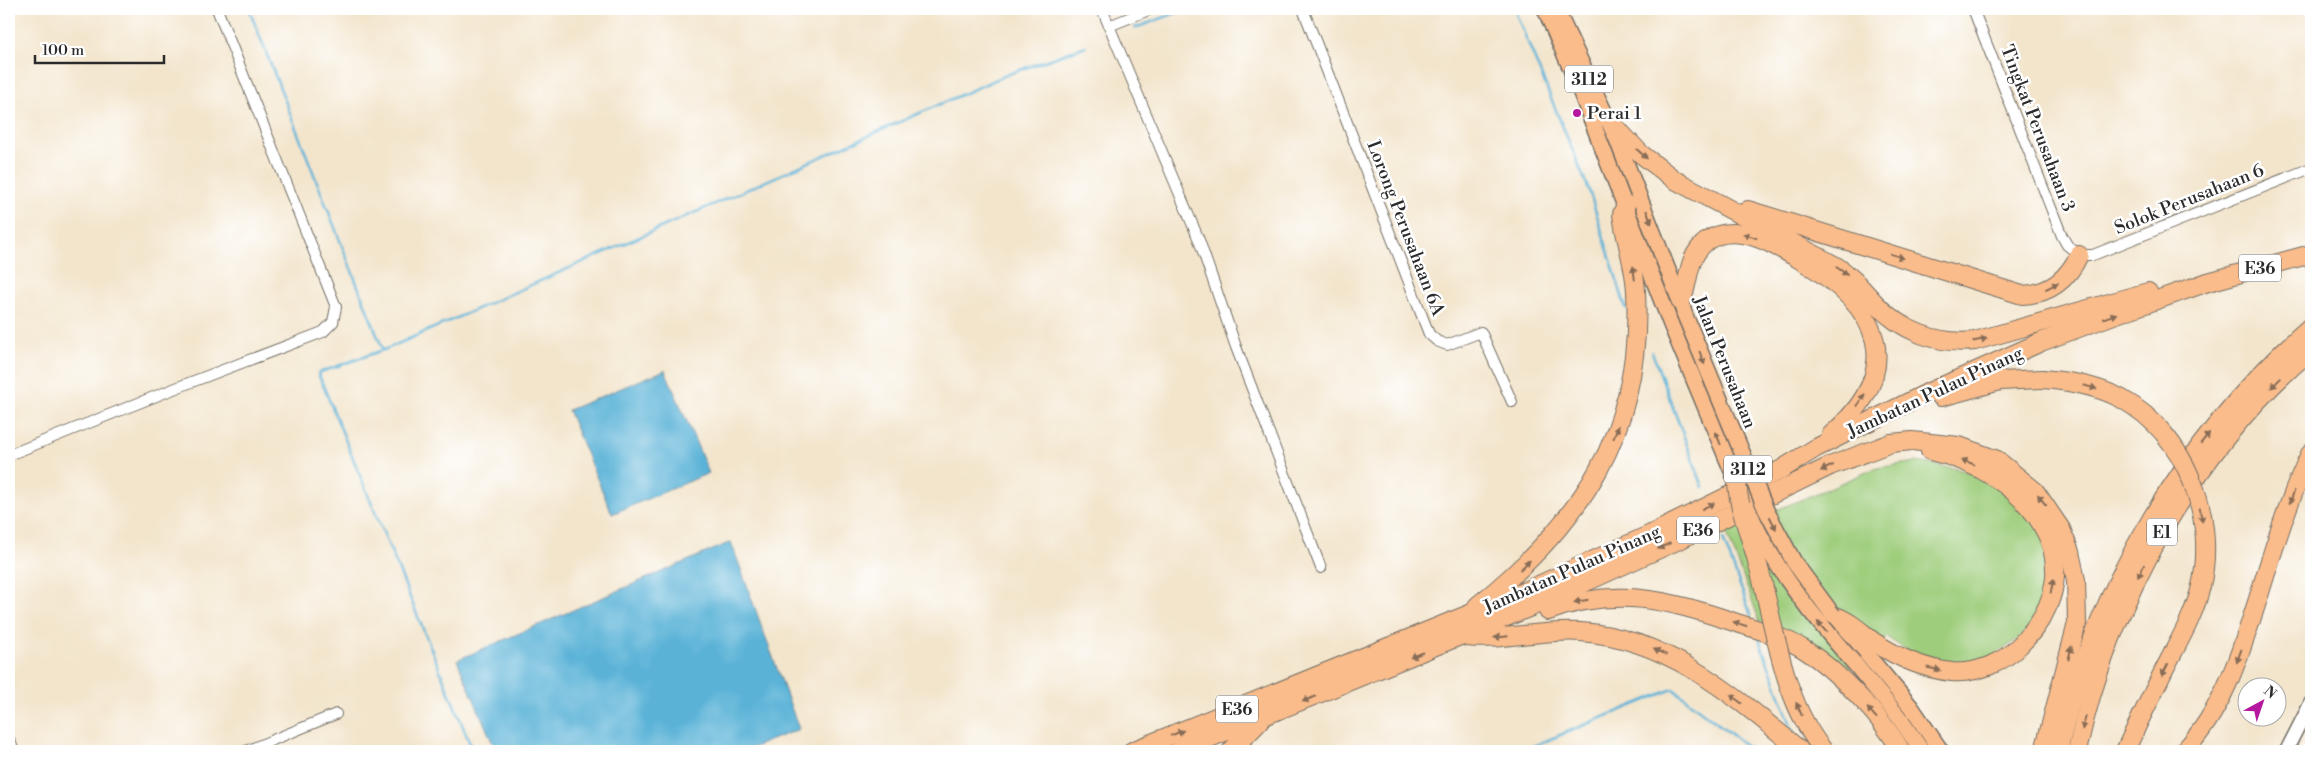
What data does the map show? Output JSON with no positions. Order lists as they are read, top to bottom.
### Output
{
  "streets": {
    "highway": ["E36", "Jambatan Pulau Pinang", "E1"],
    "main road": ["3112", "Jalan Perusahaan"],
    "street": ["Tingkat Perusahaan 3", "Solok Perusahaan 6", "Lorong Perusahaan 6A"]
  },
  "crossings": [
    ["Tingkat Perusahaan 3", "Solok Perusahaan 6"]
  ],
  "places": ["Perai 1"],
  "scale_bar": "100 m",
  "north": "top right"
}
